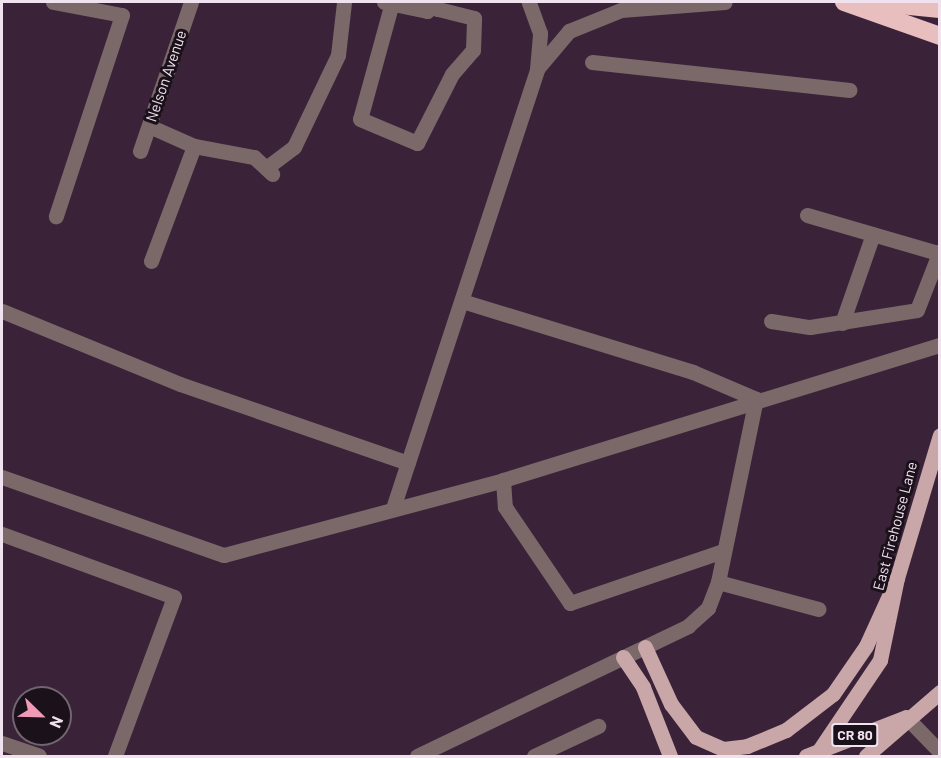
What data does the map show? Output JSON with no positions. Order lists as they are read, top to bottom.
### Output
{
  "streets": {
    "main road": ["East Firehouse Lane", "CR 80"],
    "street": ["Nelson Avenue"]
  },
  "crossings": [
    ["East Firehouse Lane", "CR 80"]
  ],
  "north": "bottom right"
}
